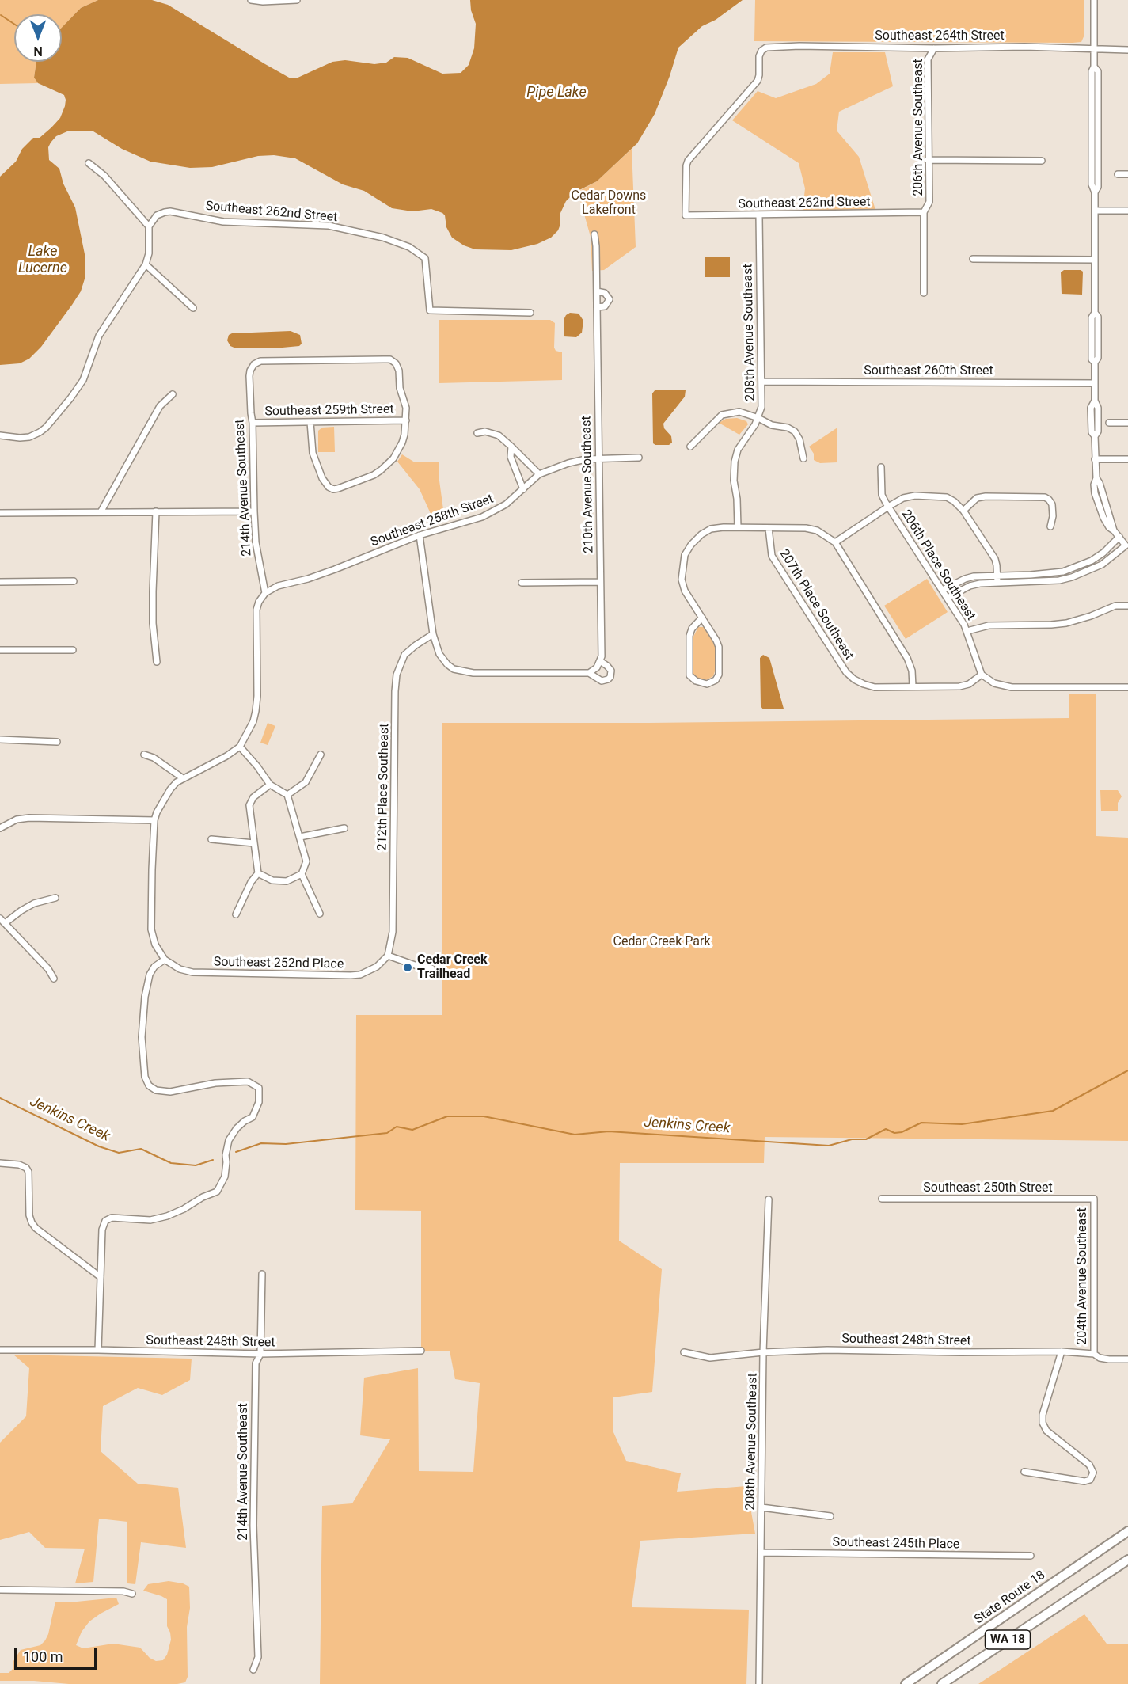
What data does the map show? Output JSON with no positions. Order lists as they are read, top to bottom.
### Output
{
  "streets": {
    "highway": ["State Route 18", "WA 18"],
    "street": [
      "Southeast 264th Street",
      "206th Avenue Southeast",
      "Southeast 262nd Street",
      "208th Avenue Southeast",
      "Southeast 260th Street",
      "Southeast 259th Street",
      "210th Avenue Southeast",
      "214th Avenue Southeast",
      "Southeast 258th Street",
      "206th Place Southeast",
      "207th Place Southeast",
      "212th Place Southeast",
      "Southeast 252nd Place",
      "Southeast 250th Street",
      "204th Avenue Southeast",
      "Southeast 248th Street",
      "Southeast 245th Place"
    ]
  },
  "crossings": [
    ["Southeast 264th Street", "206th Avenue Southeast"],
    ["Southeast 264th Street", "Southeast 262nd Street"],
    ["206th Avenue Southeast", "Southeast 262nd Street"],
    ["Southeast 262nd Street", "208th Avenue Southeast"],
    ["208th Avenue Southeast", "Southeast 260th Street"],
    ["208th Avenue Southeast", "Southeast 248th Street"],
    ["208th Avenue Southeast", "Southeast 245th Place"],
    ["Southeast 259th Street", "214th Avenue Southeast"],
    ["210th Avenue Southeast", "Southeast 258th Street"],
    ["214th Avenue Southeast", "Southeast 258th Street"],
    ["214th Avenue Southeast", "Southeast 248th Street"],
    ["212th Place Southeast", "Southeast 252nd Place"],
    ["Southeast 250th Street", "204th Avenue Southeast"],
    ["204th Avenue Southeast", "Southeast 248th Street"]
  ],
  "water": ["Pipe Lake", "Lake Lucerne", "Jenkins Creek"],
  "parks": ["Cedar Downs Lakefront", "Cedar Creek Park"],
  "places": ["Cedar Creek Trailhead"],
  "scale_bar": "100 m",
  "north": "bottom"
}
